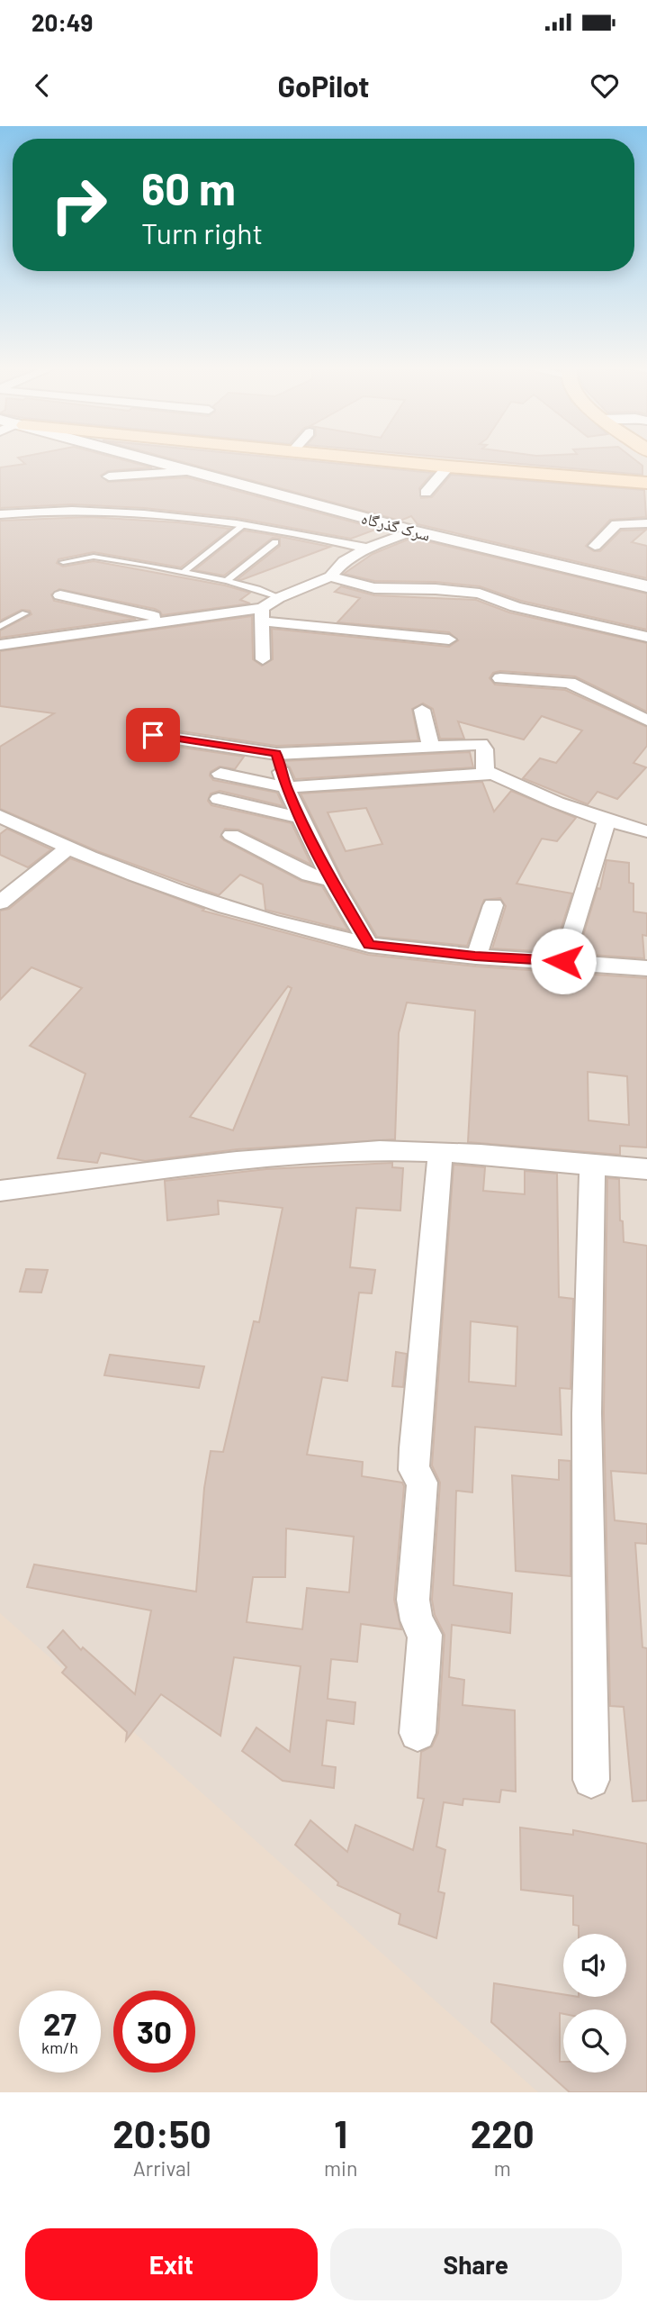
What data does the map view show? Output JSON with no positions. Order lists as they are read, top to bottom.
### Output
{
  "streets": {
    "street": ["سرک گذرگاه"]
  },
  "page": {
    "status": "20:49",
    "header": "GoPilot",
    "turn": ["60 m", "Turn right"],
    "speed": "27 km/h",
    "limit": "30",
    "eta": [
      "20:50",
      "Arrival",
      "1",
      "min",
      "220",
      "m"
    ],
    "buttons": ["Exit", "Share"]
  }
}
